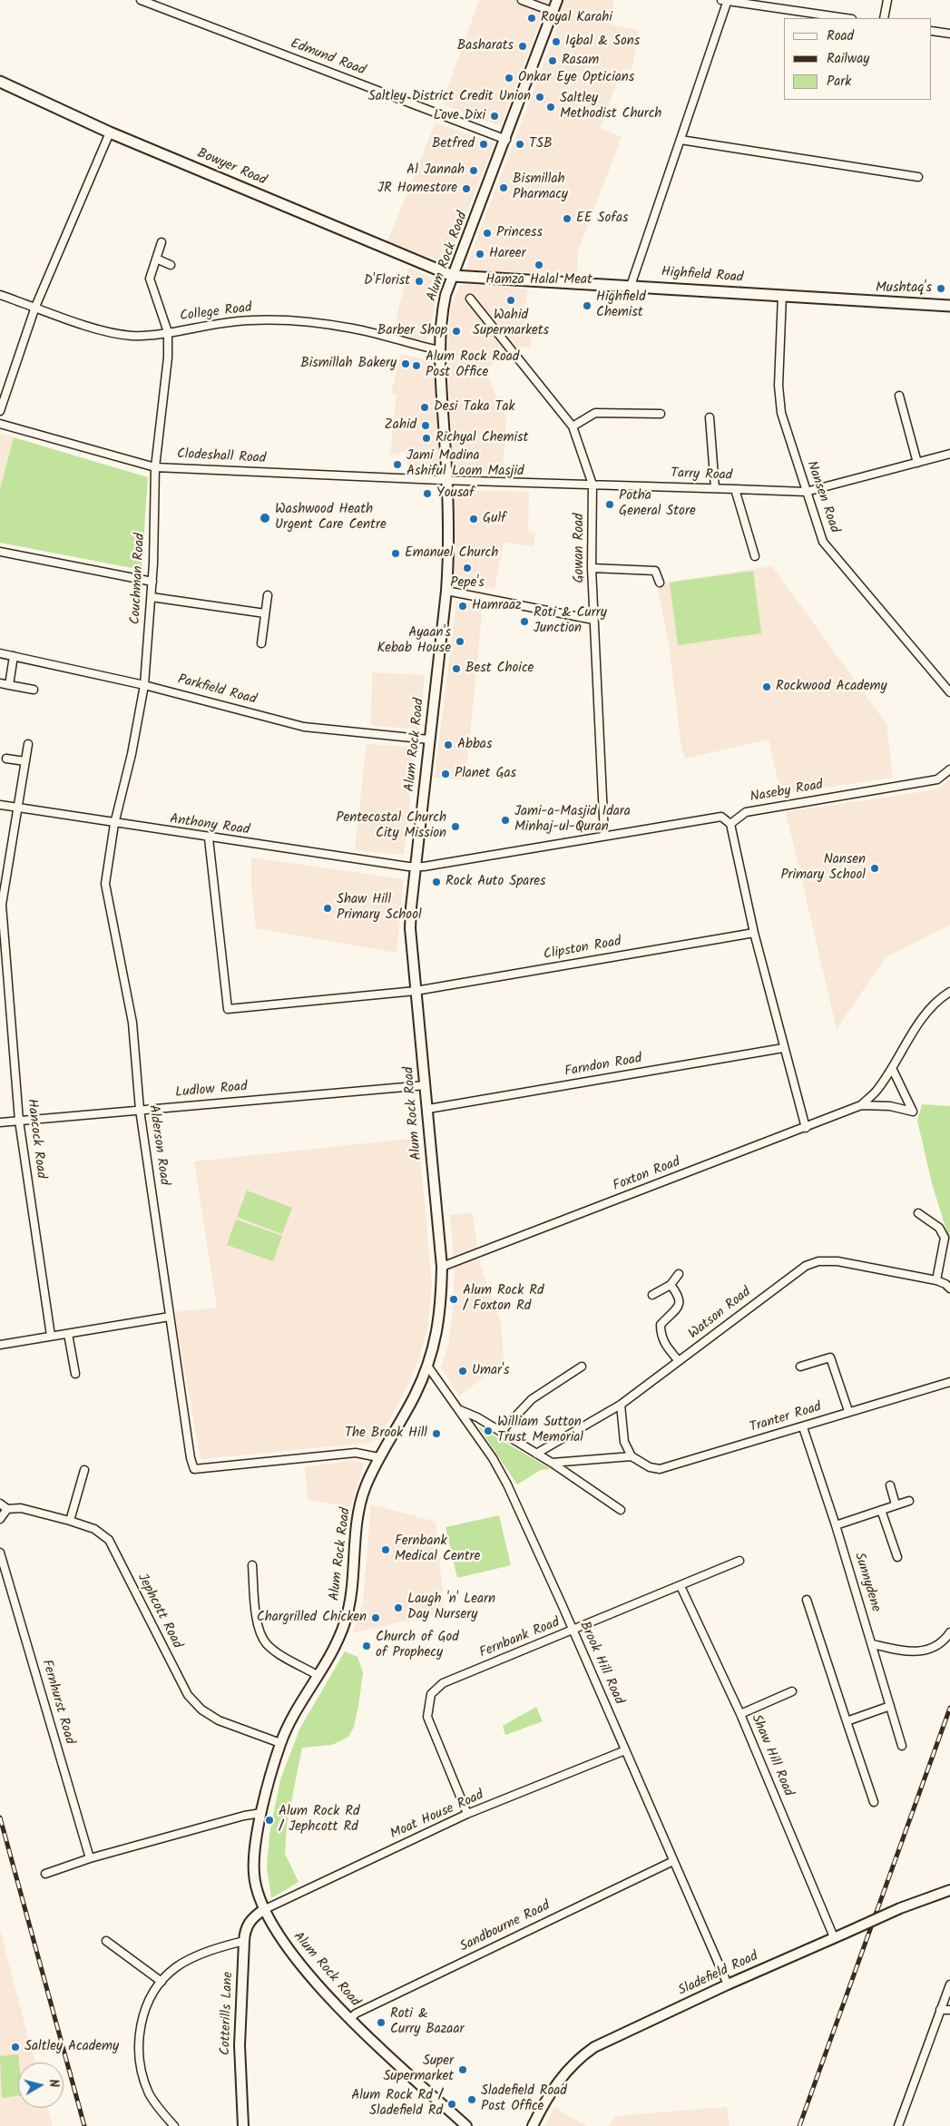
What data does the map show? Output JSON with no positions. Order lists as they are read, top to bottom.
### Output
{
  "streets": {
    "main road": ["Bowyer Road", "Highfield Road"],
    "street": [
      "Edmund Road",
      "Alum Rock Road",
      "College Road",
      "Clodeshall Road",
      "Tarry Road",
      "Nansen Road",
      "Gowan Road",
      "Couchman Road",
      "Parkfield Road",
      "Naseby Road",
      "Anthony Road",
      "Clipston Road",
      "Farndon Road",
      "Ludlow Road",
      "Hancock Road",
      "Alderson Road",
      "Foxton Road",
      "Watson Road",
      "Tranter Road",
      "Sunnydene",
      "Jephcott Road",
      "Fernbank Road",
      "Brook Hill Road",
      "Fernhurst Road",
      "Shaw Hill Road",
      "Moat House Road",
      "Sandbourne Road",
      "Sladefield Road",
      "Cotterills Lane"
    ]
  },
  "crossings": [
    ["Edmund Road", "Alum Rock Road"],
    ["Bowyer Road", "Alum Rock Road"],
    ["Bowyer Road", "Highfield Road"],
    ["Alum Rock Road", "Highfield Road"],
    ["Alum Rock Road", "College Road"],
    ["Alum Rock Road", "Clodeshall Road"],
    ["Alum Rock Road", "Tarry Road"],
    ["Alum Rock Road", "Parkfield Road"],
    ["Alum Rock Road", "Anthony Road"],
    ["Alum Rock Road", "Clipston Road"],
    ["Alum Rock Road", "Farndon Road"],
    ["Alum Rock Road", "Ludlow Road"],
    ["Alum Rock Road", "Alderson Road"],
    ["Alum Rock Road", "Foxton Road"],
    ["Alum Rock Road", "Jephcott Road"],
    ["Alum Rock Road", "Brook Hill Road"],
    ["Alum Rock Road", "Moat House Road"],
    ["Alum Rock Road", "Sandbourne Road"],
    ["Alum Rock Road", "Cotterills Lane"],
    ["Highfield Road", "Nansen Road"],
    ["College Road", "Couchman Road"],
    ["Clodeshall Road", "Tarry Road"],
    ["Clodeshall Road", "Couchman Road"],
    ["Tarry Road", "Nansen Road"],
    ["Tarry Road", "Gowan Road"],
    ["Couchman Road", "Parkfield Road"],
    ["Couchman Road", "Anthony Road"],
    ["Couchman Road", "Alderson Road"],
    ["Anthony Road", "Clipston Road"],
    ["Anthony Road", "Hancock Road"],
    ["Anthony Road", "Alderson Road"],
    ["Ludlow Road", "Hancock Road"],
    ["Ludlow Road", "Alderson Road"],
    ["Tranter Road", "Sunnydene"],
    ["Fernbank Road", "Brook Hill Road"],
    ["Fernbank Road", "Shaw Hill Road"],
    ["Fernbank Road", "Moat House Road"],
    ["Brook Hill Road", "Moat House Road"],
    ["Brook Hill Road", "Sandbourne Road"],
    ["Brook Hill Road", "Sladefield Road"],
    ["Shaw Hill Road", "Sladefield Road"],
    ["Moat House Road", "Cotterills Lane"]
  ],
  "places": [
    "Royal Karahi",
    "Iqbal & Sons",
    "Basharats",
    "Rasam",
    "Onkar Eye Opticians",
    "Saltley District Credit Union",
    "Saltley Methodist Church",
    "Love Dixi",
    "Betfred",
    "TSB",
    "Al Jannah",
    "Bismillah Pharmacy",
    "JR Homestore",
    "EE Sofas",
    "Princess",
    "Hareer",
    "Hamza Halal Meat",
    "D'Florist",
    "Mushtaq's",
    "Wahid Supermarkets",
    "Highfield Chemist",
    "Barber Shop",
    "Bismillah Bakery",
    "Alum Rock Road Post Office",
    "Desi Taka Tak",
    "Zahid",
    "Richyal Chemist",
    "Jami Madina Ashiful Loom Masjid",
    "Yousaf",
    "Potha General Store",
    "Washwood Heath Urgent Care Centre",
    "Gulf",
    "Emanuel Church",
    "Pepe's",
    "Hamraaz",
    "Roti & Curry Junction",
    "Ayaan's Kebab House",
    "Best Choice",
    "Rockwood Academy",
    "Abbas",
    "Planet Gas",
    "Jami-a-Masjid Idara Minhaj-ul-Quran",
    "Pentecostal Church City Mission",
    "Nansen Primary School",
    "Rock Auto Spares",
    "Shaw Hill Primary School",
    "Alum Rock Rd / Foxton Rd",
    "Umar's",
    "William Sutton Trust Memorial",
    "The Brook Hill",
    "Fernbank Medical Centre",
    "Laugh 'n' Learn Day Nursery",
    "Chargrilled Chicken",
    "Church of God of Prophecy",
    "Alum Rock Rd / Jephcott Rd",
    "Roti & Curry Bazaar",
    "Saltley Academy",
    "Super Supermarket",
    "Sladefield Road Post Office",
    "Alum Rock Rd / Sladefield Rd"
  ],
  "legend": ["Road", "Railway", "Park"],
  "north": "right"
}
